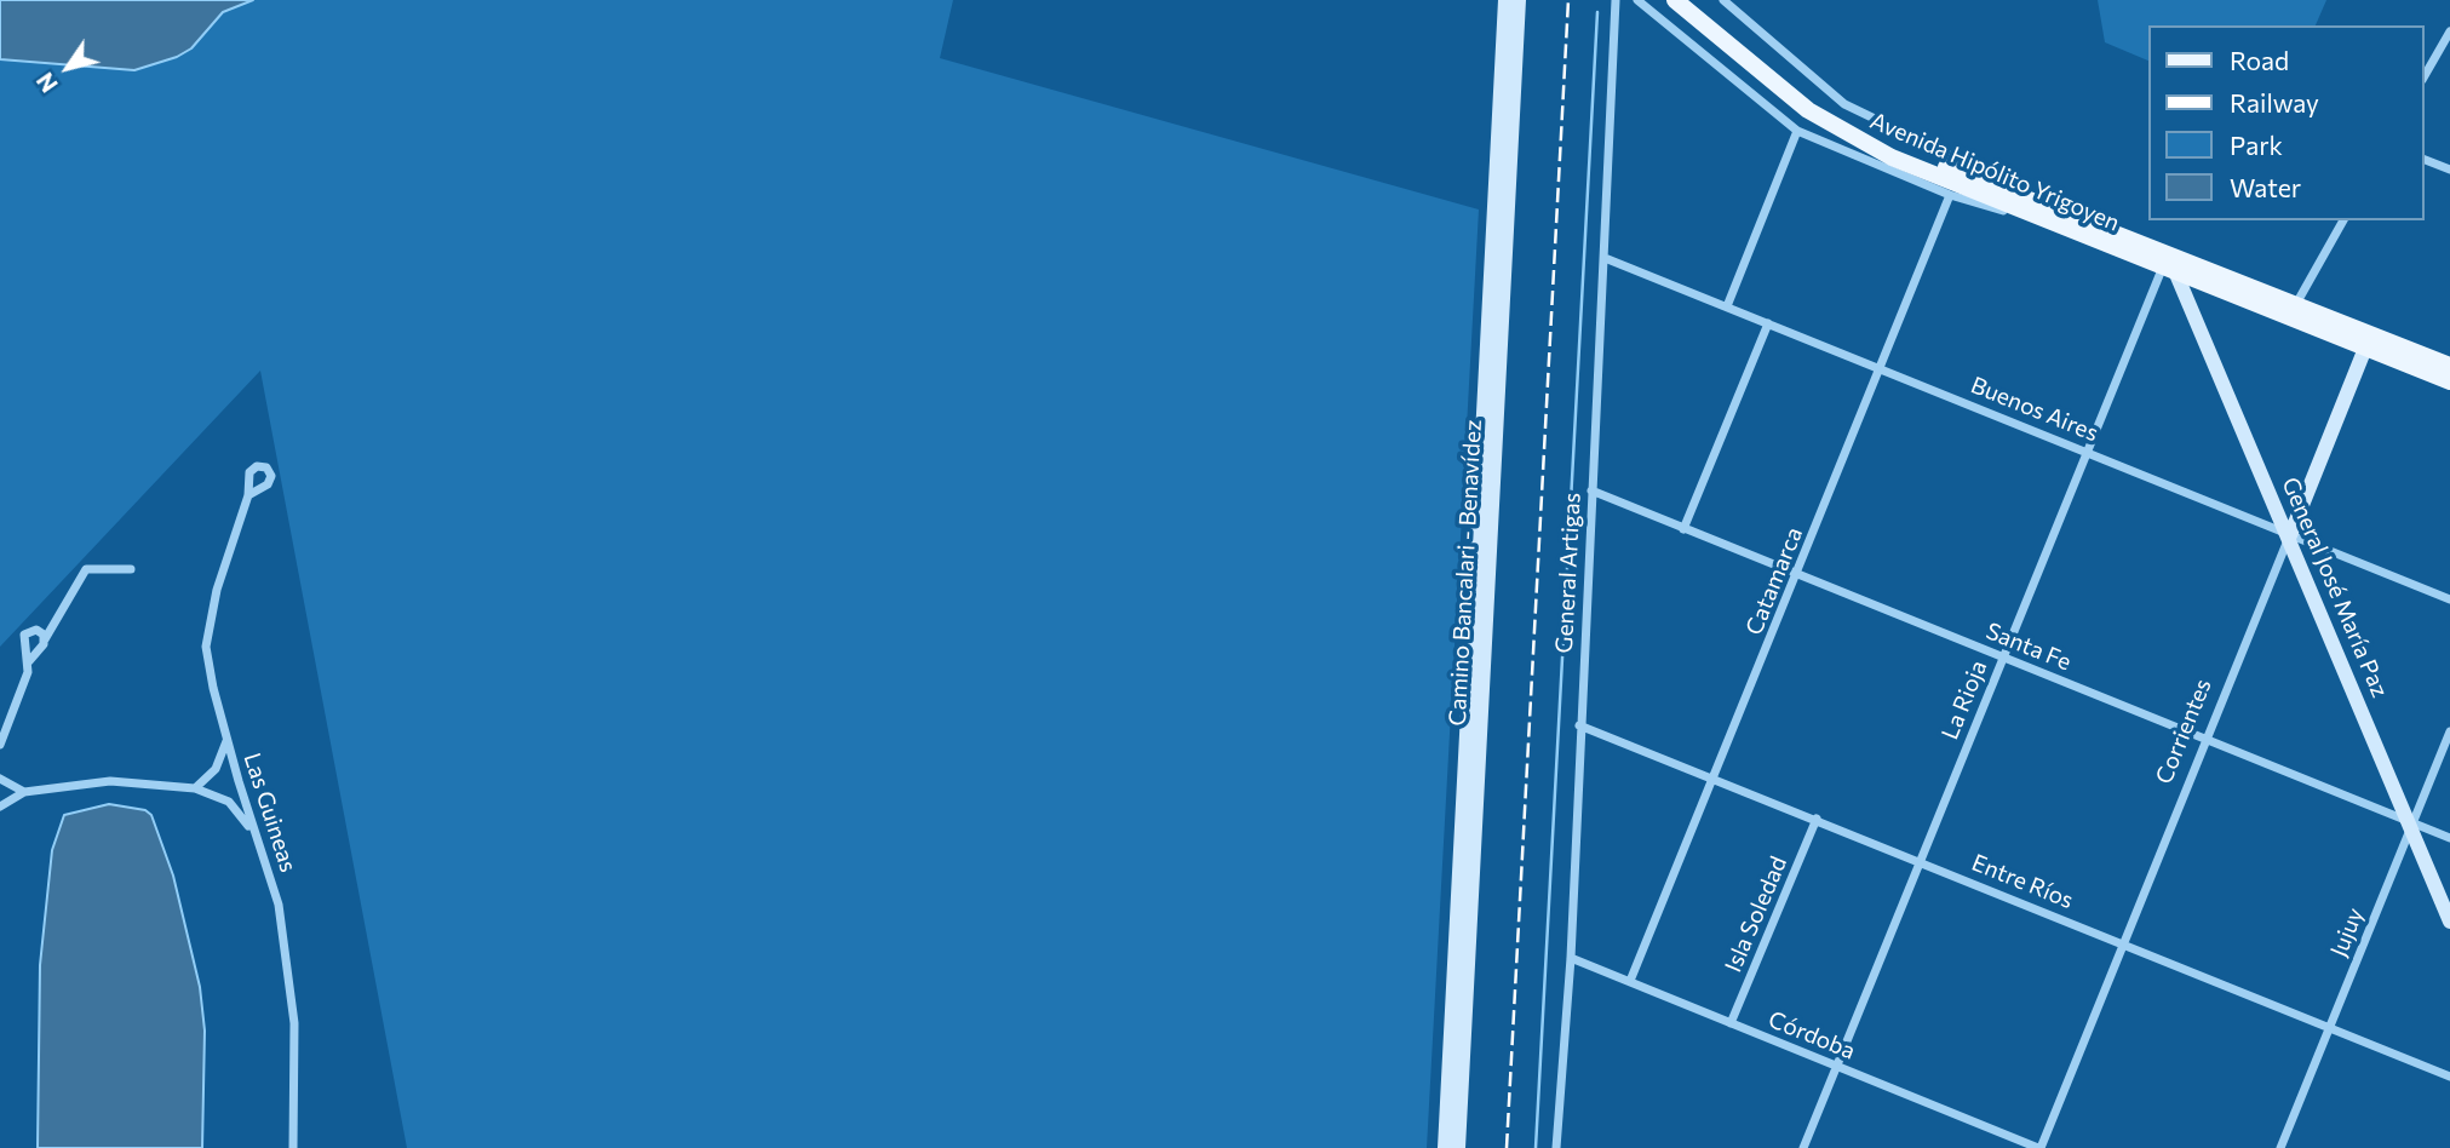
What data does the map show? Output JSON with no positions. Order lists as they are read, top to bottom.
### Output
{
  "streets": {
    "main road": [
      "Avenida Hipólito Yrigoyen",
      "Camino Bancalari - Benavídez",
      "General José María Paz",
      "Corrientes"
    ],
    "street": [
      "Buenos Aires",
      "General Artigas",
      "Catamarca",
      "Santa Fe",
      "La Rioja",
      "Las Guineas",
      "Entre Ríos",
      "Isla Soledad",
      "Jujuy",
      "Córdoba"
    ]
  },
  "crossings": [
    ["Avenida Hipólito Yrigoyen", "General José María Paz"],
    ["Avenida Hipólito Yrigoyen", "La Rioja"],
    ["Avenida Hipólito Yrigoyen", "Corrientes"],
    ["Buenos Aires", "General Artigas"],
    ["Buenos Aires", "Catamarca"],
    ["Buenos Aires", "General José María Paz"],
    ["Buenos Aires", "La Rioja"],
    ["Buenos Aires", "Corrientes"],
    ["General Artigas", "Santa Fe"],
    ["General Artigas", "Entre Ríos"],
    ["General Artigas", "Córdoba"],
    ["Catamarca", "Santa Fe"],
    ["Catamarca", "Entre Ríos"],
    ["Catamarca", "Córdoba"],
    ["General José María Paz", "Santa Fe"],
    ["General José María Paz", "La Rioja"],
    ["General José María Paz", "Corrientes"],
    ["General José María Paz", "Jujuy"],
    ["Santa Fe", "La Rioja"],
    ["Santa Fe", "Corrientes"],
    ["Santa Fe", "Jujuy"],
    ["La Rioja", "Entre Ríos"],
    ["La Rioja", "Córdoba"],
    ["Corrientes", "Entre Ríos"],
    ["Corrientes", "Córdoba"],
    ["Entre Ríos", "Isla Soledad"],
    ["Entre Ríos", "Jujuy"],
    ["Isla Soledad", "Córdoba"]
  ],
  "legend": [
    "Road",
    "Railway",
    "Park",
    "Water"
  ],
  "north": "bottom left"
}
